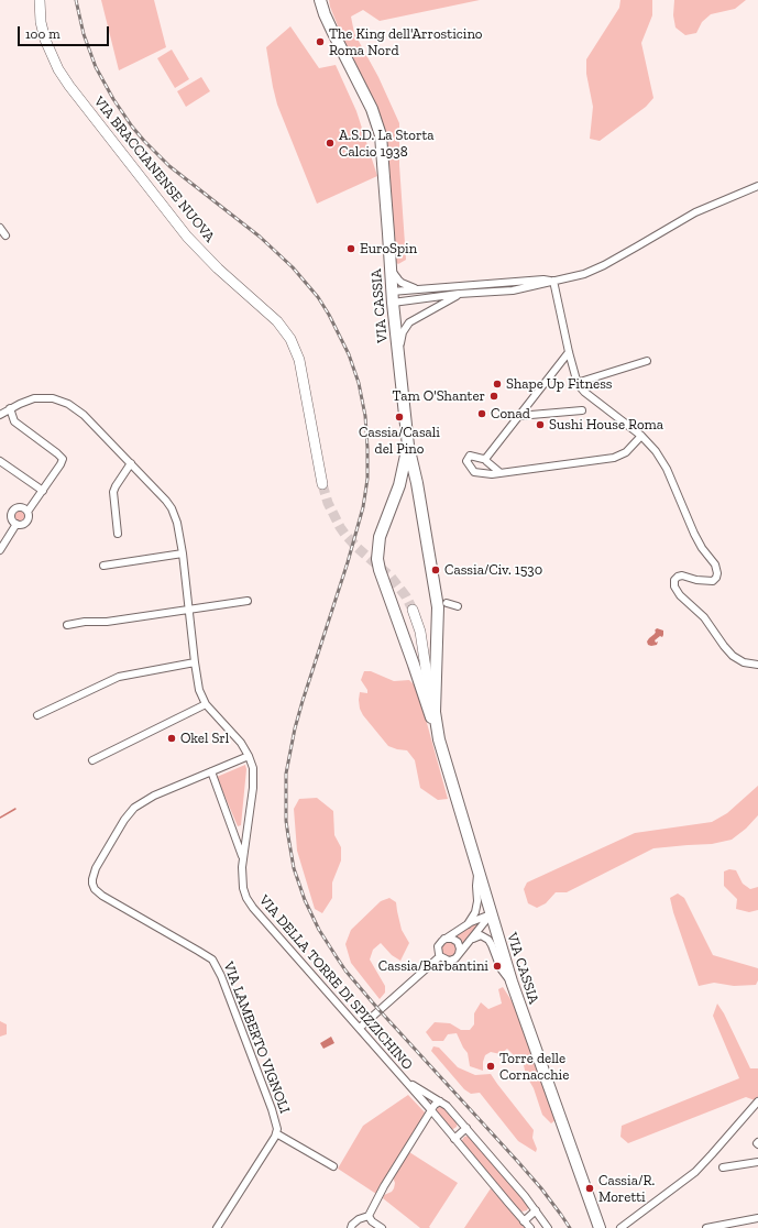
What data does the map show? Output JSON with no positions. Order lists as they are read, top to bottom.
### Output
{
  "streets": {
    "main road": ["VIA BRACCIANENSE NUOVA", "VIA CASSIA"],
    "street": ["VIA DELLA TORRE DI SPIZZICHINO", "VIA LAMBERTO VIGNOLI"]
  },
  "crossings": [
    ["VIA DELLA TORRE DI SPIZZICHINO", "VIA LAMBERTO VIGNOLI"]
  ],
  "places": [
    "The King dell'Arrosticino Roma Nord",
    "A.S.D. La Storta Calcio 1938",
    "EuroSpin",
    "Shape Up Fitness",
    "Tam O'Shanter",
    "Conad",
    "Cassia/Casali del Pino",
    "Sushi House Roma",
    "Cassia/Civ. 1530",
    "Okel Srl",
    "Cassia/Barbantini",
    "Torre delle Cornacchie",
    "Cassia/R. Moretti"
  ],
  "scale_bar": "100 m"
}
